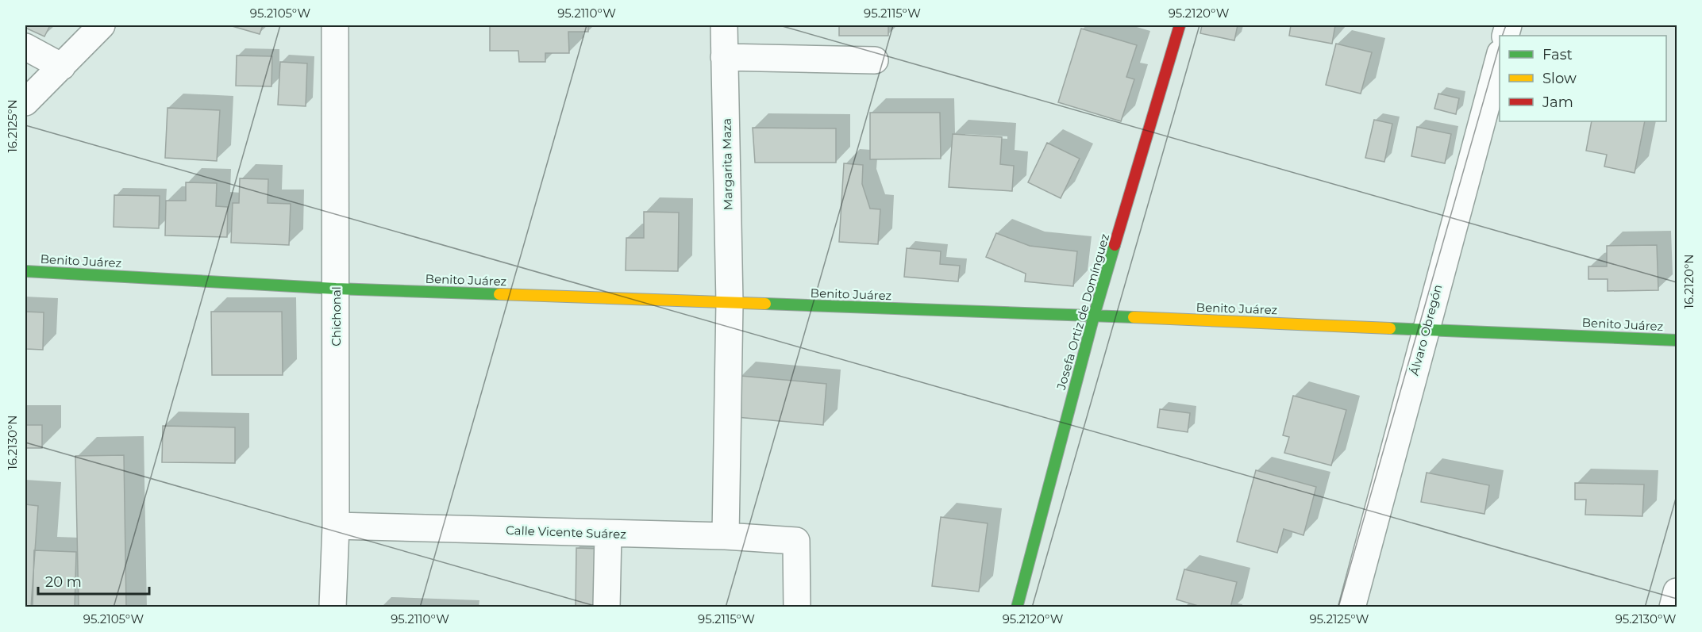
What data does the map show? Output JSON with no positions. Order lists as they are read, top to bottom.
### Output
{
  "streets": {
    "street": [
      "Margarita Maza",
      "Benito Juárez",
      "Josefa Ortiz de Domínguez",
      "Chichonal",
      "Álvaro Obregón",
      "Calle Vicente Suárez"
    ]
  },
  "crossings": [
    ["Margarita Maza", "Benito Juárez"],
    ["Margarita Maza", "Calle Vicente Suárez"],
    ["Benito Juárez", "Josefa Ortiz de Domínguez"],
    ["Benito Juárez", "Chichonal"],
    ["Benito Juárez", "Álvaro Obregón"],
    ["Chichonal", "Calle Vicente Suárez"]
  ],
  "legend": ["Fast", "Slow", "Jam"],
  "scale_bar": "20 m",
  "coordinates": [
    "95.2105°W",
    "95.2110°W",
    "95.2115°W",
    "95.2120°W",
    "16.2125°N",
    "16.2120°N",
    "16.2130°N",
    "95.2125°W",
    "95.2130°W"
  ]
}
